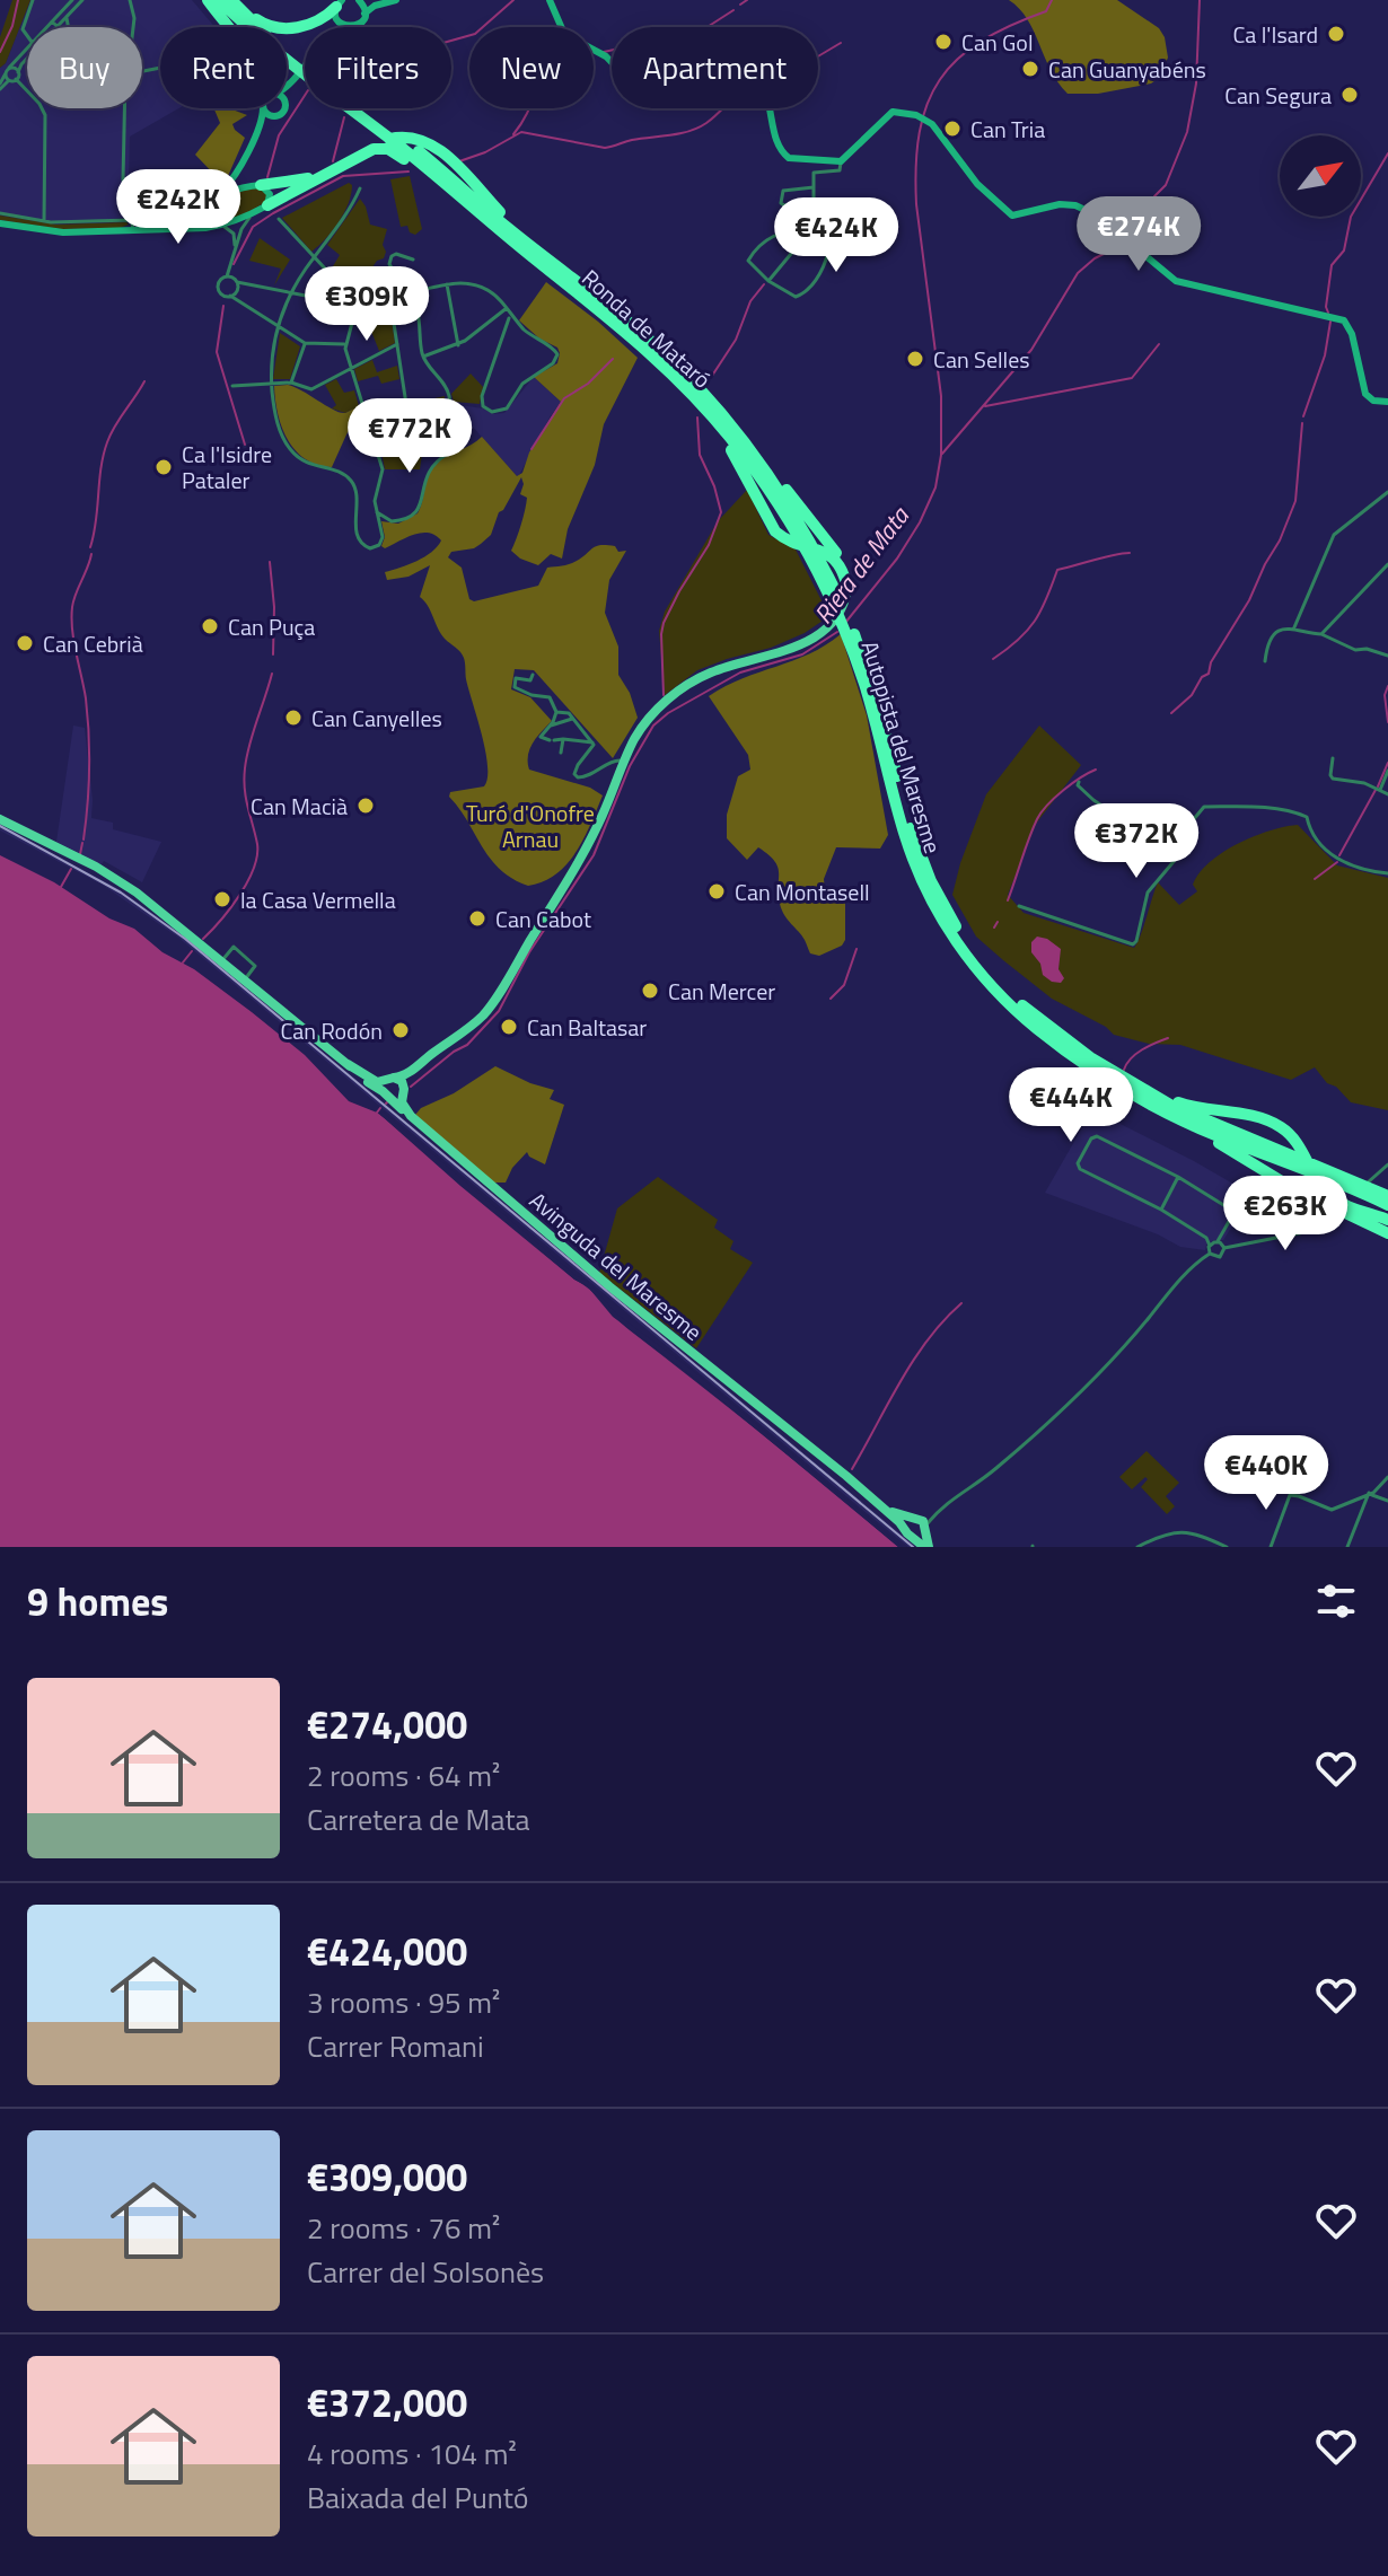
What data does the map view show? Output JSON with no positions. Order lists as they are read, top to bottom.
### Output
{
  "streets": {
    "highway": ["Ronda de Mataró", "Autopista del Maresme"],
    "main road": ["Avinguda del Maresme"]
  },
  "crossings": [
    ["Ronda de Mataró", "Autopista del Maresme"]
  ],
  "water": ["Riera de Mata"],
  "parks": ["Turó d'Onofre Arnau"],
  "places": [
    "Ca l'Isard",
    "Can Gol",
    "Can Guanyabéns",
    "Can Segura",
    "Can Tria",
    "Can Selles",
    "Ca l'Isidre Pataler",
    "Can Puça",
    "Can Cebrià",
    "Can Canyelles",
    "Can Macià",
    "Can Montasell",
    "la Casa Vermella",
    "Can Cabot",
    "Can Mercer",
    "Can Baltasar",
    "Can Rodón"
  ],
  "north": "top right",
  "page": {
    "chip": [
      "Buy",
      "Rent",
      "Filters",
      "New",
      "Apartment"
    ],
    "price": [
      "€242K",
      "€274K",
      "€424K",
      "€309K",
      "€772K",
      "€372K",
      "€444K",
      "€263K",
      "€440K"
    ],
    "heading": "9 homes",
    "list": [
      {
        "name": "€274,000",
        "note": "2 rooms · 64 m² · Carretera de Mata"
      },
      {
        "name": "€424,000",
        "note": "3 rooms · 95 m² · Carrer Romani"
      },
      {
        "name": "€309,000",
        "note": "2 rooms · 76 m² · Carrer del Solsonès"
      },
      {
        "name": "€372,000",
        "note": "4 rooms · 104 m² · Baixada del Puntó"
      }
    ]
  }
}
